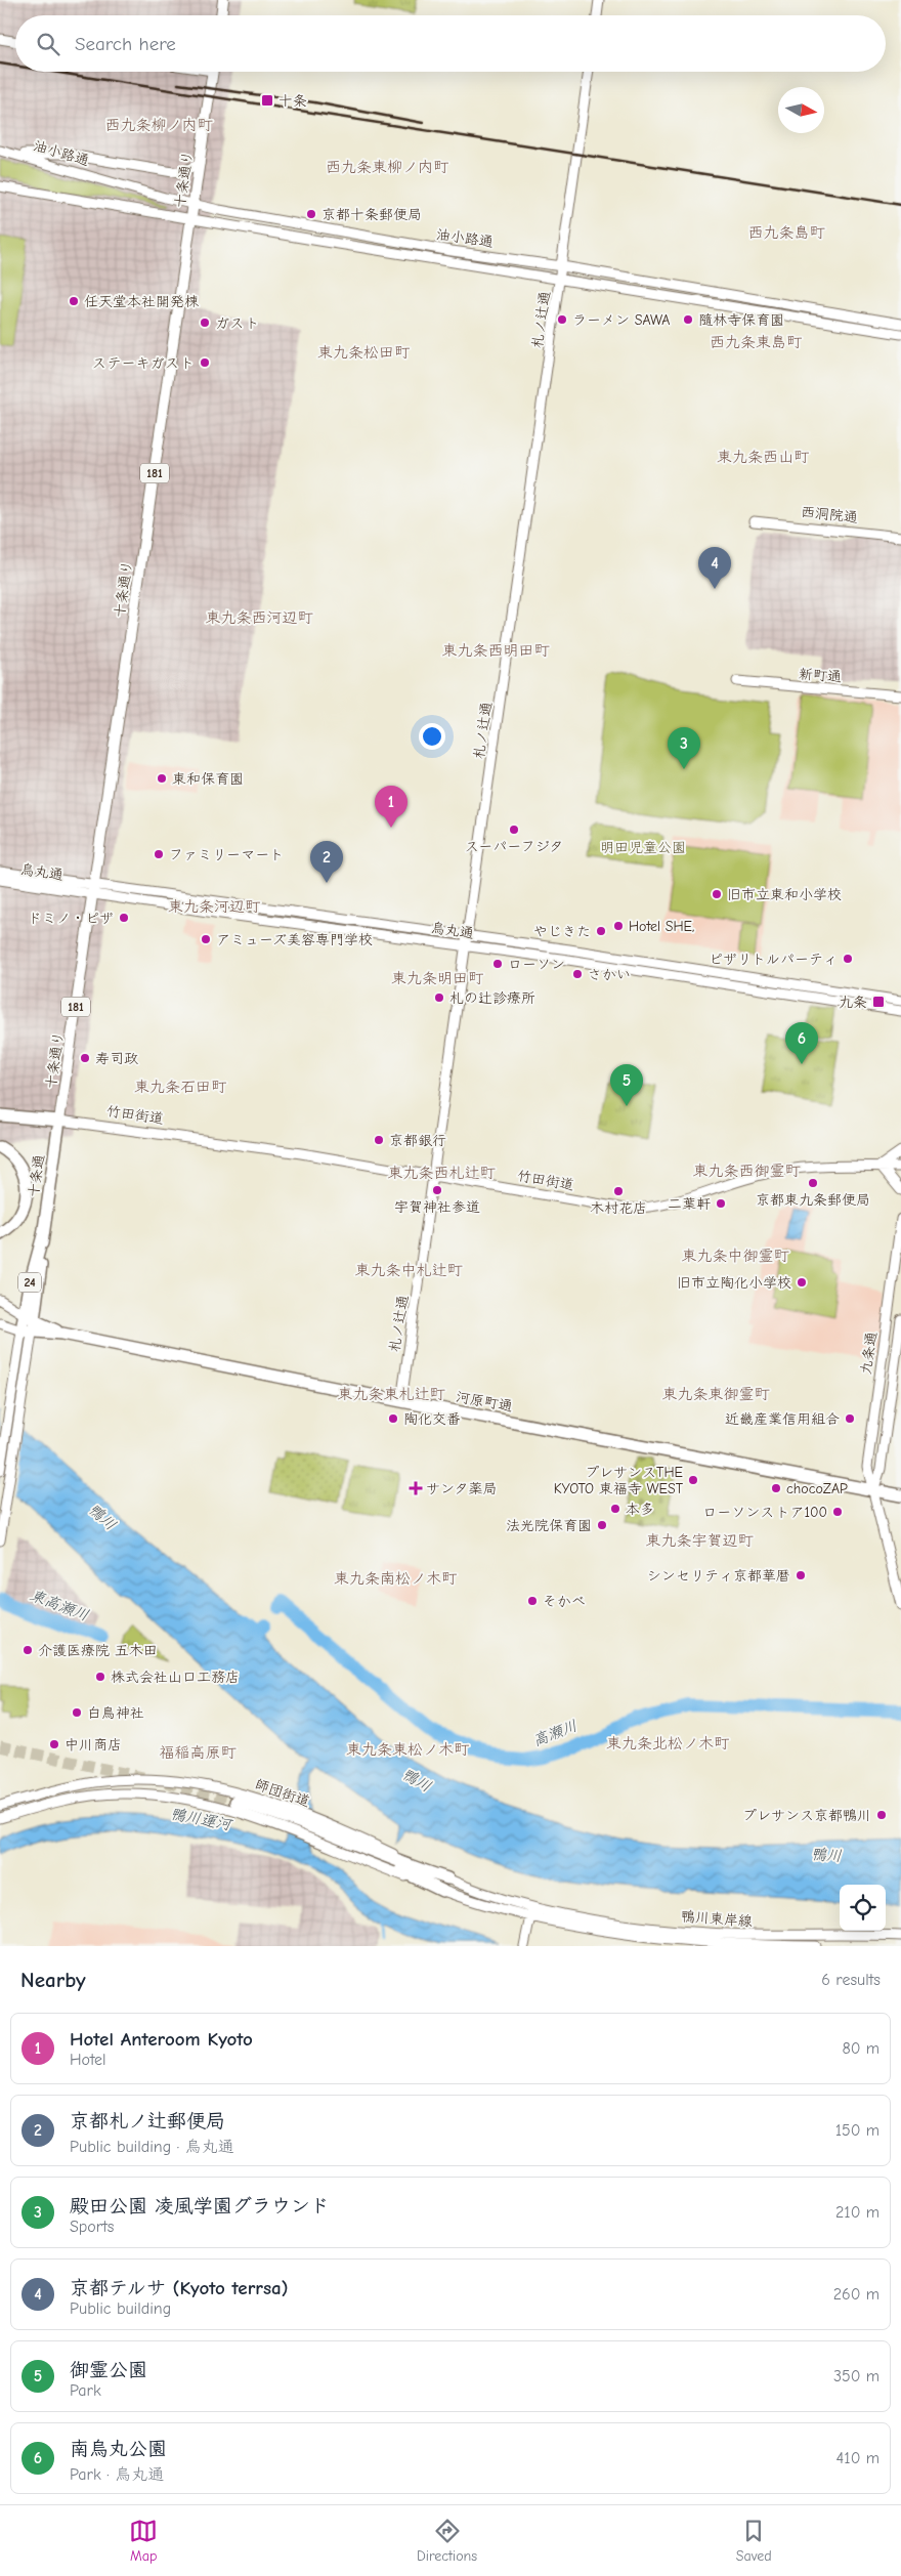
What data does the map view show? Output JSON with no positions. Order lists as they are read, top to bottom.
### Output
{
  "streets": {
    "highway": [
      "竹田街道",
      "十条通",
      "24",
      "河原町通"
    ],
    "main road": ["十条通り", "181"],
    "street": [
      "油小路通",
      "札ノ辻通",
      "西洞院通",
      "新町通",
      "烏丸通",
      "九条通",
      "師団街道",
      "鴨川東岸線"
    ]
  },
  "crossings": [
    ["油小路通", "十条通り"],
    ["油小路通", "札ノ辻通"],
    ["十条通り", "烏丸通"],
    ["十条通り", "竹田街道"],
    ["十条通り", "十条通"],
    ["札ノ辻通", "烏丸通"],
    ["札ノ辻通", "竹田街道"],
    ["札ノ辻通", "河原町通"],
    ["竹田街道", "十条通"],
    ["十条通", "河原町通"],
    ["九条通", "河原町通"],
    ["師団街道", "鴨川東岸線"]
  ],
  "districts": [
    "西九条柳ノ内町",
    "西九条東柳ノ内町",
    "西九条島町",
    "西九条東島町",
    "東九条松田町",
    "東九条西山町",
    "東九条西河辺町",
    "東九条西明田町",
    "東九条河辺町",
    "東九条明田町",
    "東九条石田町",
    "東九条西御霊町",
    "東九条西札辻町",
    "東九条中御霊町",
    "東九条中札辻町",
    "東九条東札辻町",
    "東九条東御霊町",
    "東九条宇賀辺町",
    "東九条南松ノ木町",
    "東九条北松ノ木町",
    "東九条東松ノ木町",
    "福稲高原町"
  ],
  "water": [
    "鴨川",
    "東高瀬川",
    "高瀬川",
    "鴨川運河"
  ],
  "parks": ["明田児童公園"],
  "places": {
    "transit": ["十条", "九条"],
    "other": [
      "京都十条郵便局",
      "任天堂本社開発棟",
      "ラーメン SAWA",
      "隨林寺保育園",
      "ガスト",
      "ステーキガスト",
      "東和保育園",
      "スーパーフジタ",
      "ファミリーマート",
      "旧市立東和小学校",
      "ドミノ・ピザ",
      "Hotel SHE,",
      "やじきた",
      "アミューズ美容専門学校",
      "ピザリトルパーティ",
      "ローソン",
      "さかい",
      "札の辻診療所",
      "寿司政",
      "京都銀行",
      "京都東九条郵便局",
      "宇賀神社参道",
      "木村花店",
      "二葉軒",
      "旧市立陶化小学校",
      "陶化交番",
      "近畿産業信用組合",
      "プレサンスTHE KYOTO 東福寺 WEST",
      "chocoZAP",
      "本多",
      "ローソンストア100",
      "法光院保育園",
      "シンセリティ京都華暦",
      "そかべ",
      "介護医療院 五木田",
      "株式会社山口工務店",
      "白鳥神社",
      "中川商店",
      "プレサンス京都鴨川"
    ],
    "health": ["サンタ薬局"]
  },
  "north": "right",
  "page": {
    "search": "Search here",
    "pins": [
      "4",
      "3",
      "1",
      "2",
      "6",
      "5"
    ],
    "heading": ["Nearby", "6 results"],
    "list": [
      {
        "mark": "1",
        "name": "Hotel Anteroom Kyoto",
        "note": "Hotel",
        "value": "80 m"
      },
      {
        "mark": "2",
        "name": "京都札ノ辻郵便局",
        "note": "Public building · 烏丸通",
        "value": "150 m"
      },
      {
        "mark": "3",
        "name": "殿田公園 凌風学園グラウンド",
        "note": "Sports",
        "value": "210 m"
      },
      {
        "mark": "4",
        "name": "京都テルサ (Kyoto terrsa)",
        "note": "Public building",
        "value": "260 m"
      },
      {
        "mark": "5",
        "name": "御霊公園",
        "note": "Park",
        "value": "350 m"
      },
      {
        "mark": "6",
        "name": "南烏丸公園",
        "note": "Park · 烏丸通",
        "value": "410 m"
      }
    ],
    "nav": ["Map", "Directions", "Saved"]
  }
}
